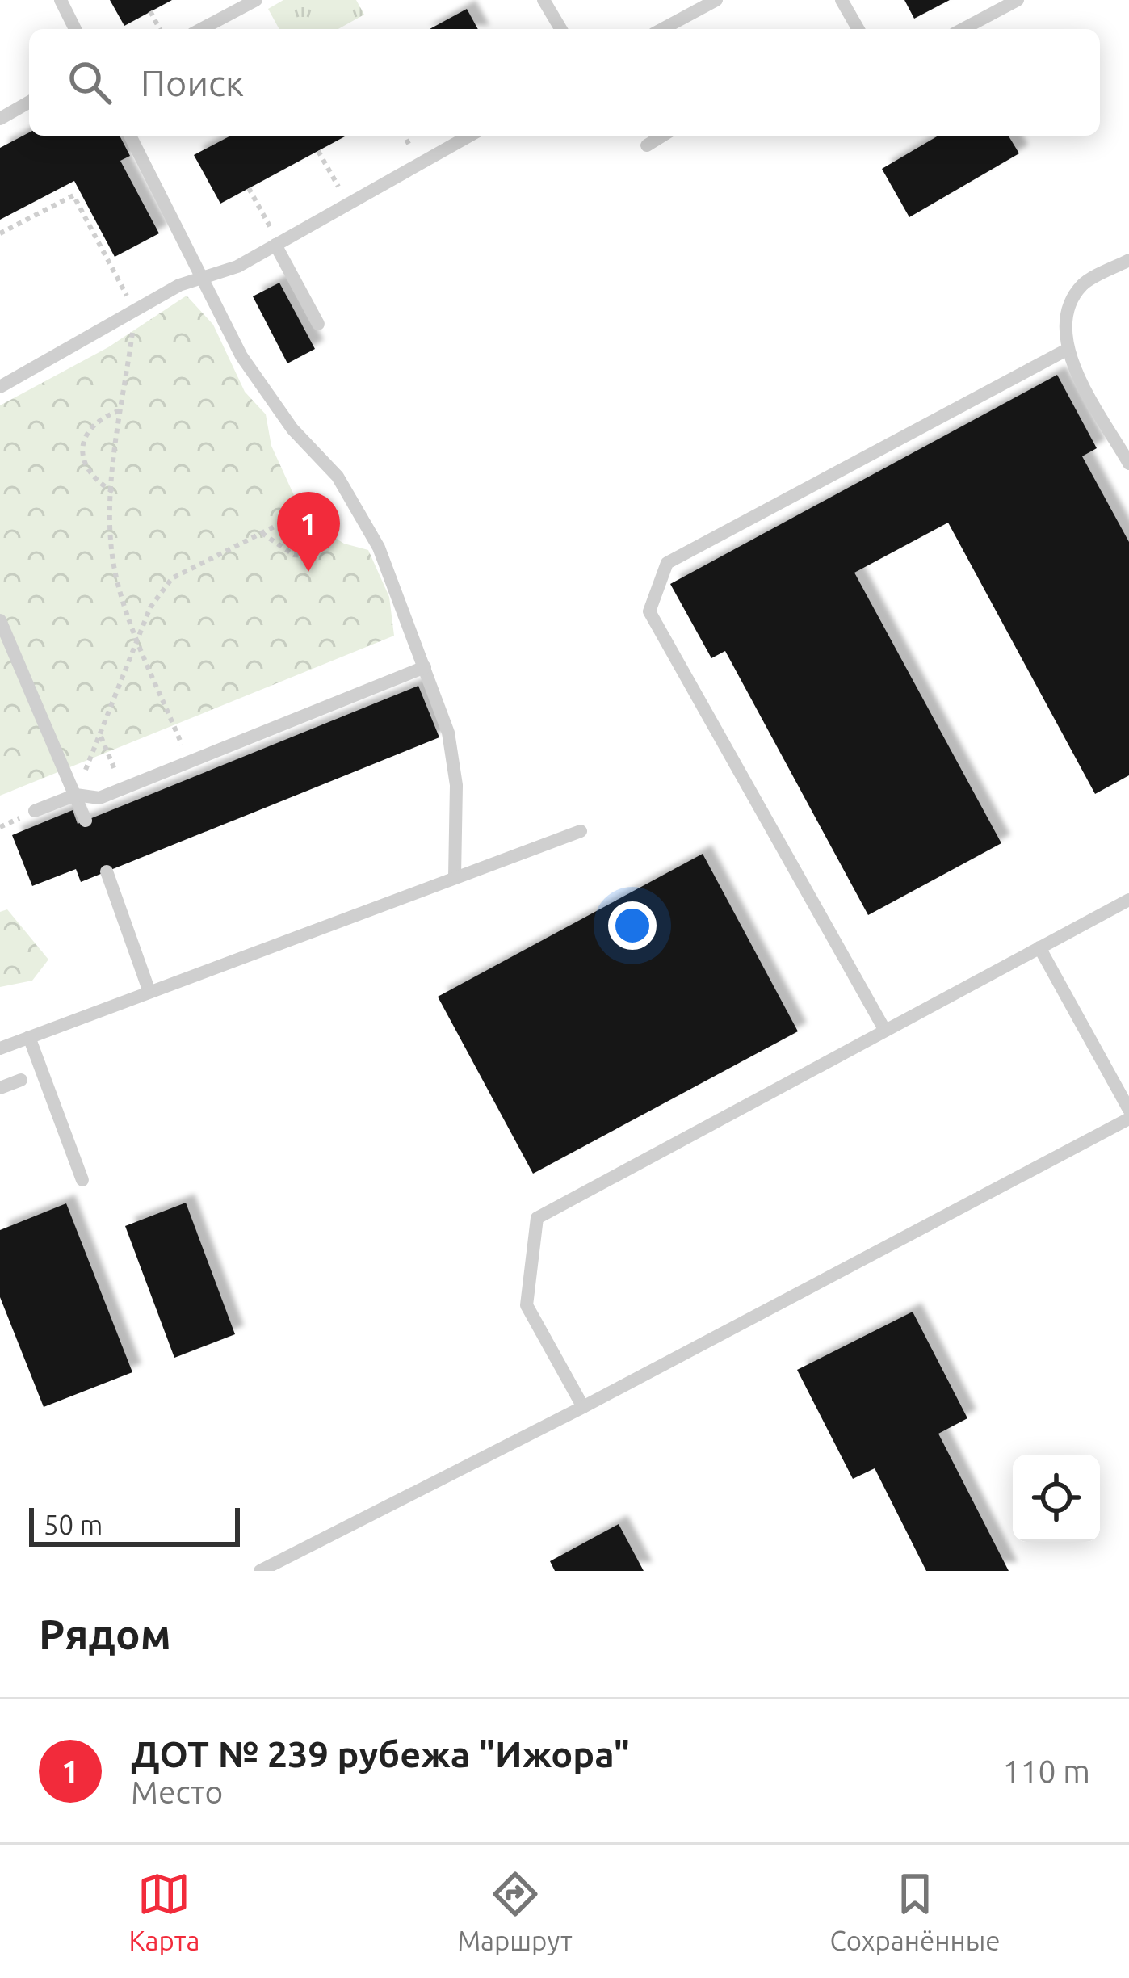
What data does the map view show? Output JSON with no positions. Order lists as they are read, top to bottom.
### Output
{
  "scale_bar": "50 m",
  "page": {
    "search": "Поиск",
    "pins": "1",
    "scale": "50 m",
    "heading": "Рядом",
    "list": [
      {
        "mark": "1",
        "name": "ДОТ № 239 рубежа \"Ижора\"",
        "note": "Место",
        "value": "110 m"
      }
    ],
    "nav": ["Карта", "Маршрут", "Сохранённые"]
  }
}
